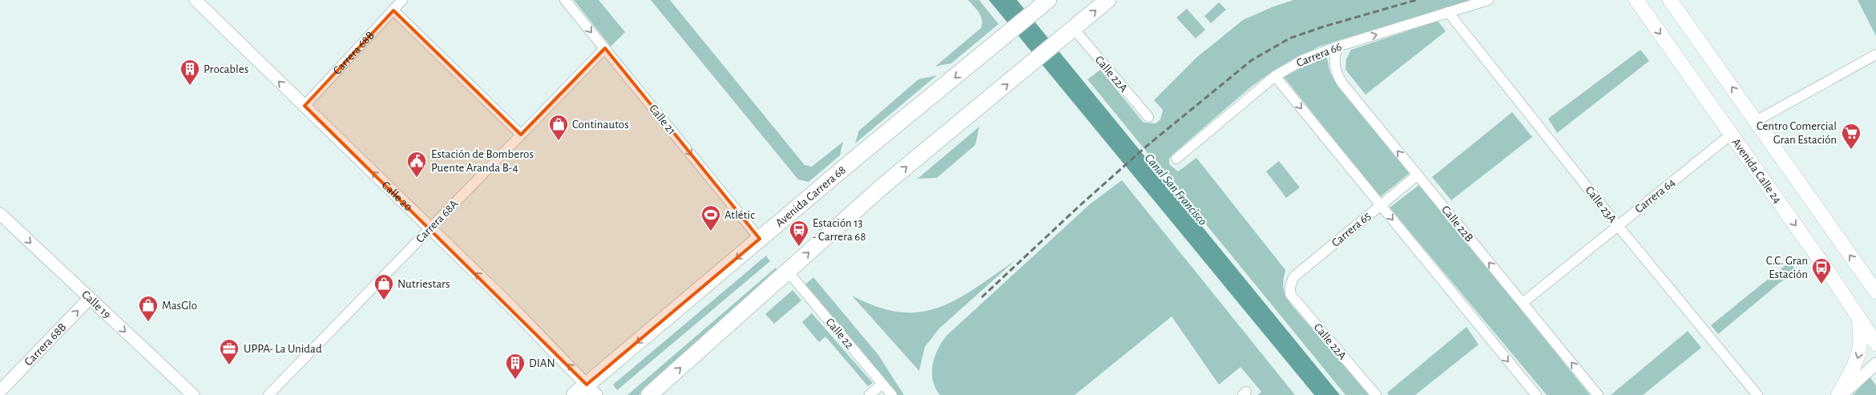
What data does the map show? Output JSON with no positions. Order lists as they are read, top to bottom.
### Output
{
  "streets": {
    "main road": ["Avenida Calle 24", "Avenida Carrera 68"],
    "street": [
      "Carrera 68B",
      "Carrera 66",
      "Calle 22A",
      "Calle 21",
      "Carrera 64",
      "Calle 20",
      "Calle 23A",
      "Carrera 68A",
      "Calle 22B",
      "Carrera 65",
      "Calle 19",
      "Calle 22"
    ]
  },
  "crossings": [
    ["Carrera 68B", "Calle 20"],
    ["Carrera 68B", "Calle 19"],
    ["Carrera 66", "Calle 23A"],
    ["Carrera 66", "Calle 22B"],
    ["Calle 22A", "Carrera 65"],
    ["Calle 21", "Avenida Carrera 68"],
    ["Calle 21", "Carrera 68A"],
    ["Avenida Calle 24", "Carrera 64"],
    ["Carrera 64", "Calle 23A"],
    ["Carrera 64", "Calle 22B"],
    ["Calle 20", "Avenida Carrera 68"],
    ["Calle 20", "Carrera 68A"],
    ["Calle 22B", "Carrera 65"]
  ],
  "one_way": [
    "Carrera 68B",
    "Calle 21",
    "Calle 20",
    "Calle 19"
  ],
  "water": ["Canal San Francisco"],
  "places": {
    "building": ["Procables", "DIAN"],
    "shop": ["Continautos", "Nutriestars", "MasGlo"],
    "supermarket": ["Centro Comercial Gran Estación"],
    "public building": ["Estación de Bomberos Puente Aranda B-4"],
    "sports": ["Atlétic"],
    "station": ["Estación 13 - Carrera 68"],
    "bus stop": ["C.C. Gran Estación"],
    "office": ["UPPA- La Unidad"]
  }
}
